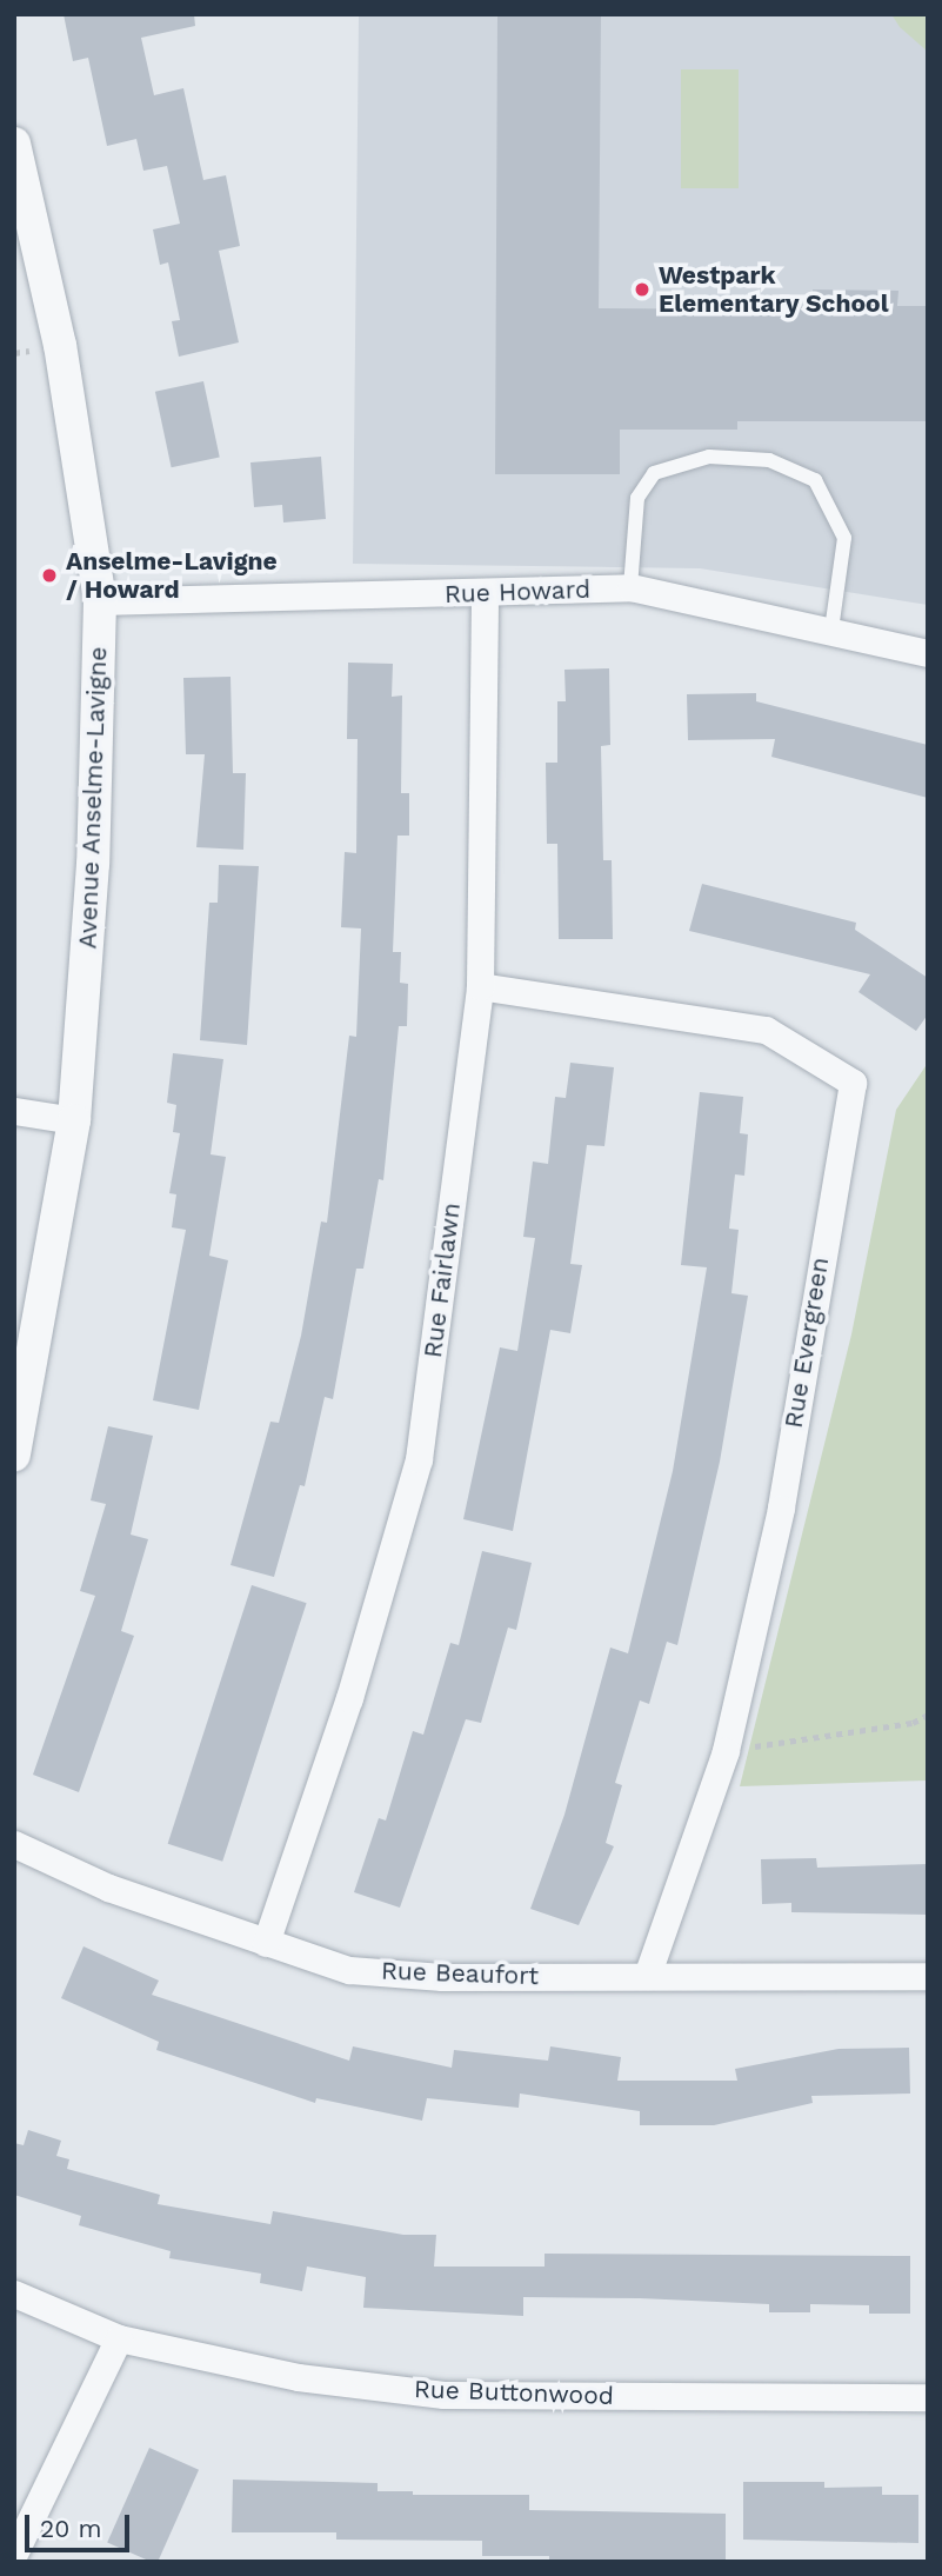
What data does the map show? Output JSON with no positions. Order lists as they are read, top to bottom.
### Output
{
  "streets": {
    "street": [
      "Rue Howard",
      "Avenue Anselme-Lavigne",
      "Rue Fairlawn",
      "Rue Evergreen",
      "Rue Beaufort",
      "Rue Buttonwood"
    ]
  },
  "crossings": [
    ["Rue Howard", "Avenue Anselme-Lavigne"],
    ["Rue Howard", "Rue Fairlawn"],
    ["Rue Fairlawn", "Rue Evergreen"],
    ["Rue Fairlawn", "Rue Beaufort"],
    ["Rue Evergreen", "Rue Beaufort"]
  ],
  "places": ["Westpark Elementary School", "Anselme-Lavigne / Howard"],
  "scale_bar": "20 m"
}
